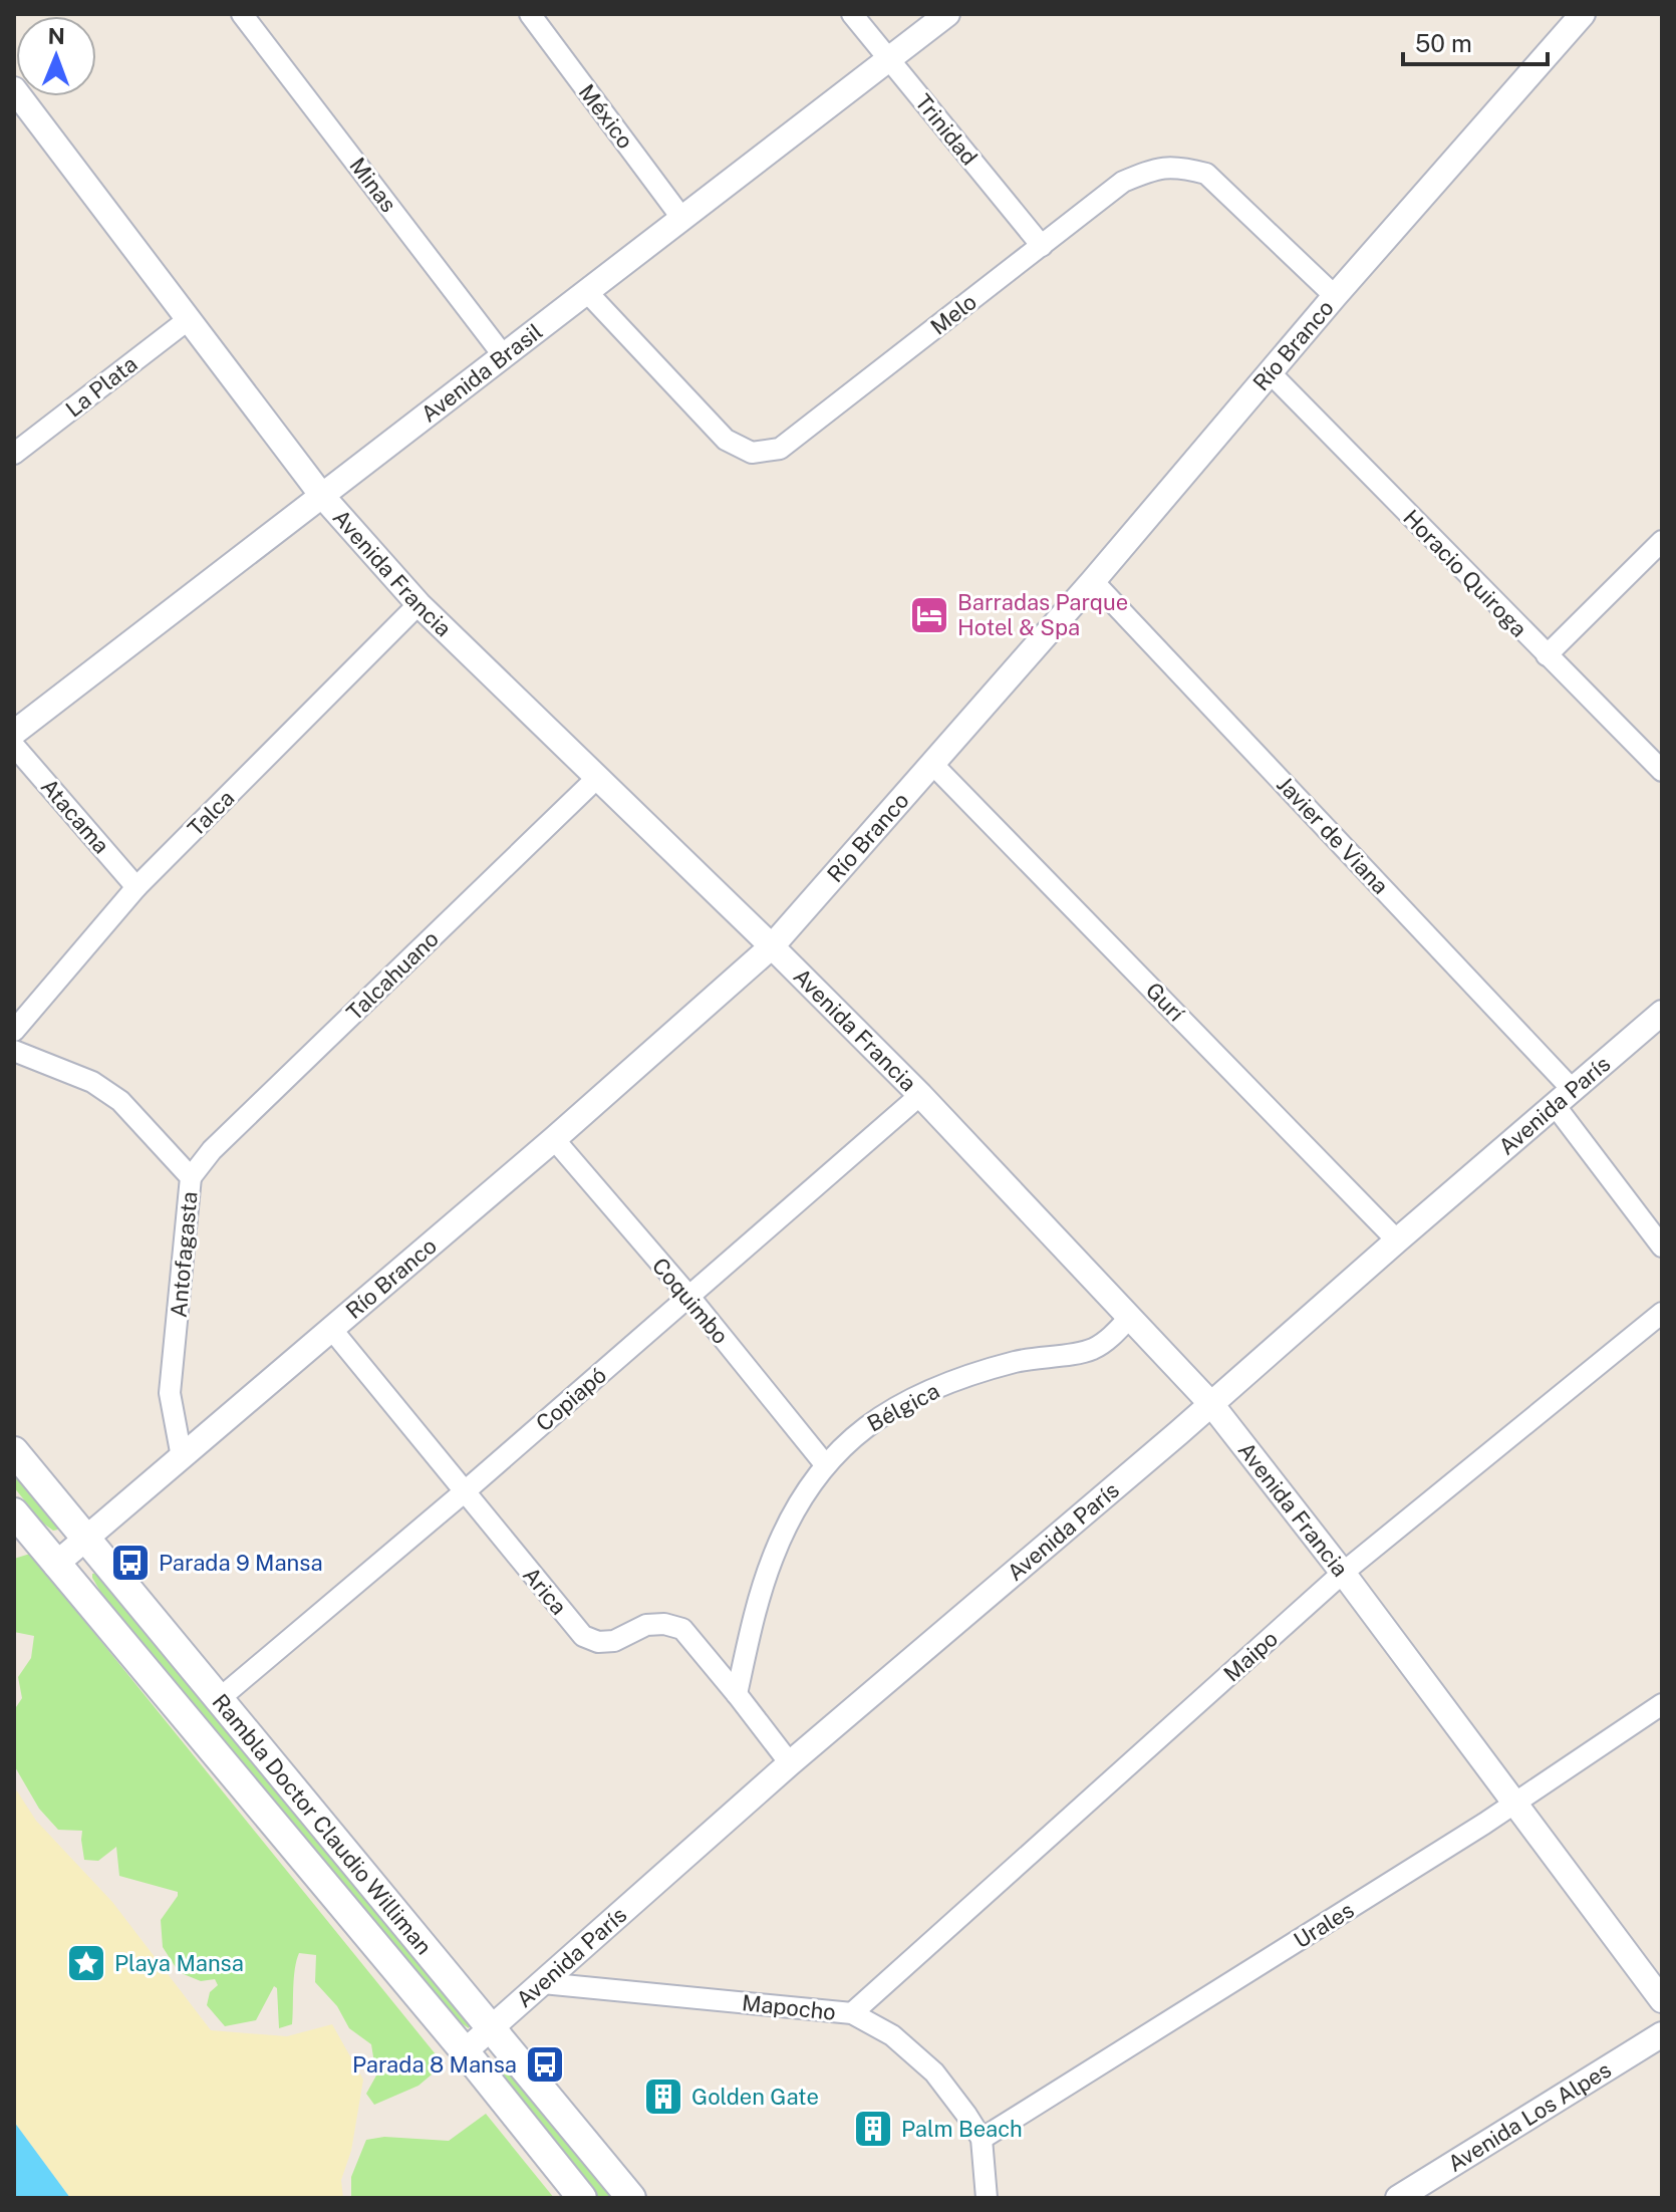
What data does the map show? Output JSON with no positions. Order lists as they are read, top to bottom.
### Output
{
  "streets": {
    "main road": ["Rambla Doctor Claudio Williman"],
    "street": [
      "México",
      "Trinidad",
      "Minas",
      "Melo",
      "Río Branco",
      "Avenida Brasil",
      "La Plata",
      "Avenida Francia",
      "Horacio Quiroga",
      "Talca",
      "Atacama",
      "Javier de Viana",
      "Talcahuano",
      "Gurí",
      "Avenida París",
      "Antofagasta",
      "Coquimbo",
      "Copiapó",
      "Bélgica",
      "Arica",
      "Maipo",
      "Urales",
      "Mapocho",
      "Avenida Los Alpes"
    ]
  },
  "crossings": [
    ["México", "Avenida Brasil"],
    ["Trinidad", "Melo"],
    ["Trinidad", "Avenida Brasil"],
    ["Minas", "Avenida Brasil"],
    ["Melo", "Río Branco"],
    ["Melo", "Avenida Brasil"],
    ["Río Branco", "Avenida Francia"],
    ["Río Branco", "Horacio Quiroga"],
    ["Río Branco", "Javier de Viana"],
    ["Río Branco", "Gurí"],
    ["Río Branco", "Antofagasta"],
    ["Río Branco", "Coquimbo"],
    ["Río Branco", "Arica"],
    ["Río Branco", "Rambla Doctor Claudio Williman"],
    ["Avenida Brasil", "Avenida Francia"],
    ["La Plata", "Avenida Francia"],
    ["Avenida Francia", "Talca"],
    ["Avenida Francia", "Talcahuano"],
    ["Avenida Francia", "Avenida París"],
    ["Avenida Francia", "Copiapó"],
    ["Avenida Francia", "Bélgica"],
    ["Avenida Francia", "Maipo"],
    ["Avenida Francia", "Urales"],
    ["Talca", "Atacama"],
    ["Javier de Viana", "Avenida París"],
    ["Talcahuano", "Antofagasta"],
    ["Gurí", "Avenida París"],
    ["Avenida París", "Arica"],
    ["Avenida París", "Rambla Doctor Claudio Williman"],
    ["Avenida París", "Mapocho"],
    ["Coquimbo", "Copiapó"],
    ["Coquimbo", "Bélgica"],
    ["Copiapó", "Arica"],
    ["Copiapó", "Rambla Doctor Claudio Williman"],
    ["Bélgica", "Arica"],
    ["Maipo", "Mapocho"],
    ["Urales", "Mapocho"]
  ],
  "places": {
    "hotel": ["Barradas Parque Hotel & Spa"],
    "bus stop": ["Parada 9 Mansa", "Parada 8 Mansa"],
    "place": ["Playa Mansa"],
    "building": ["Golden Gate", "Palm Beach"]
  },
  "scale_bar": "50 m",
  "north": "top"
}
